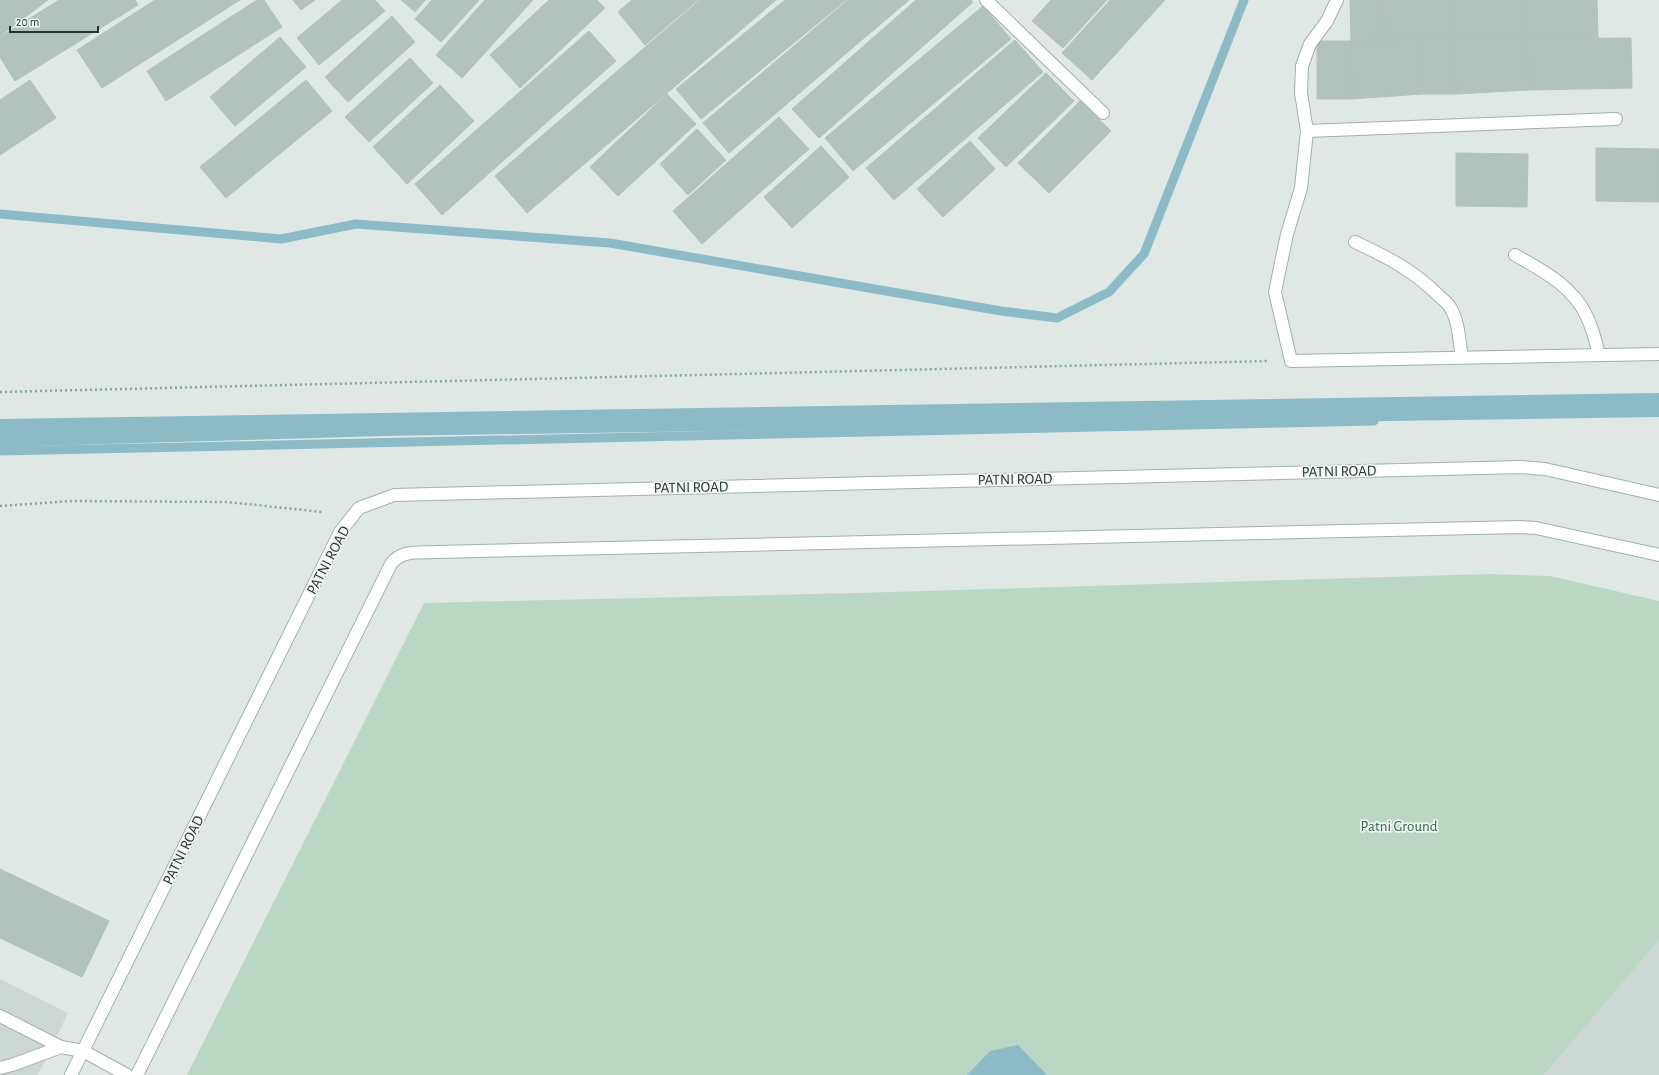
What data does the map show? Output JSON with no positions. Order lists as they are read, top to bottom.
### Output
{
  "streets": {
    "main road": ["PATNI ROAD"]
  },
  "parks": ["Patni Ground"],
  "scale_bar": "20 m"
}
